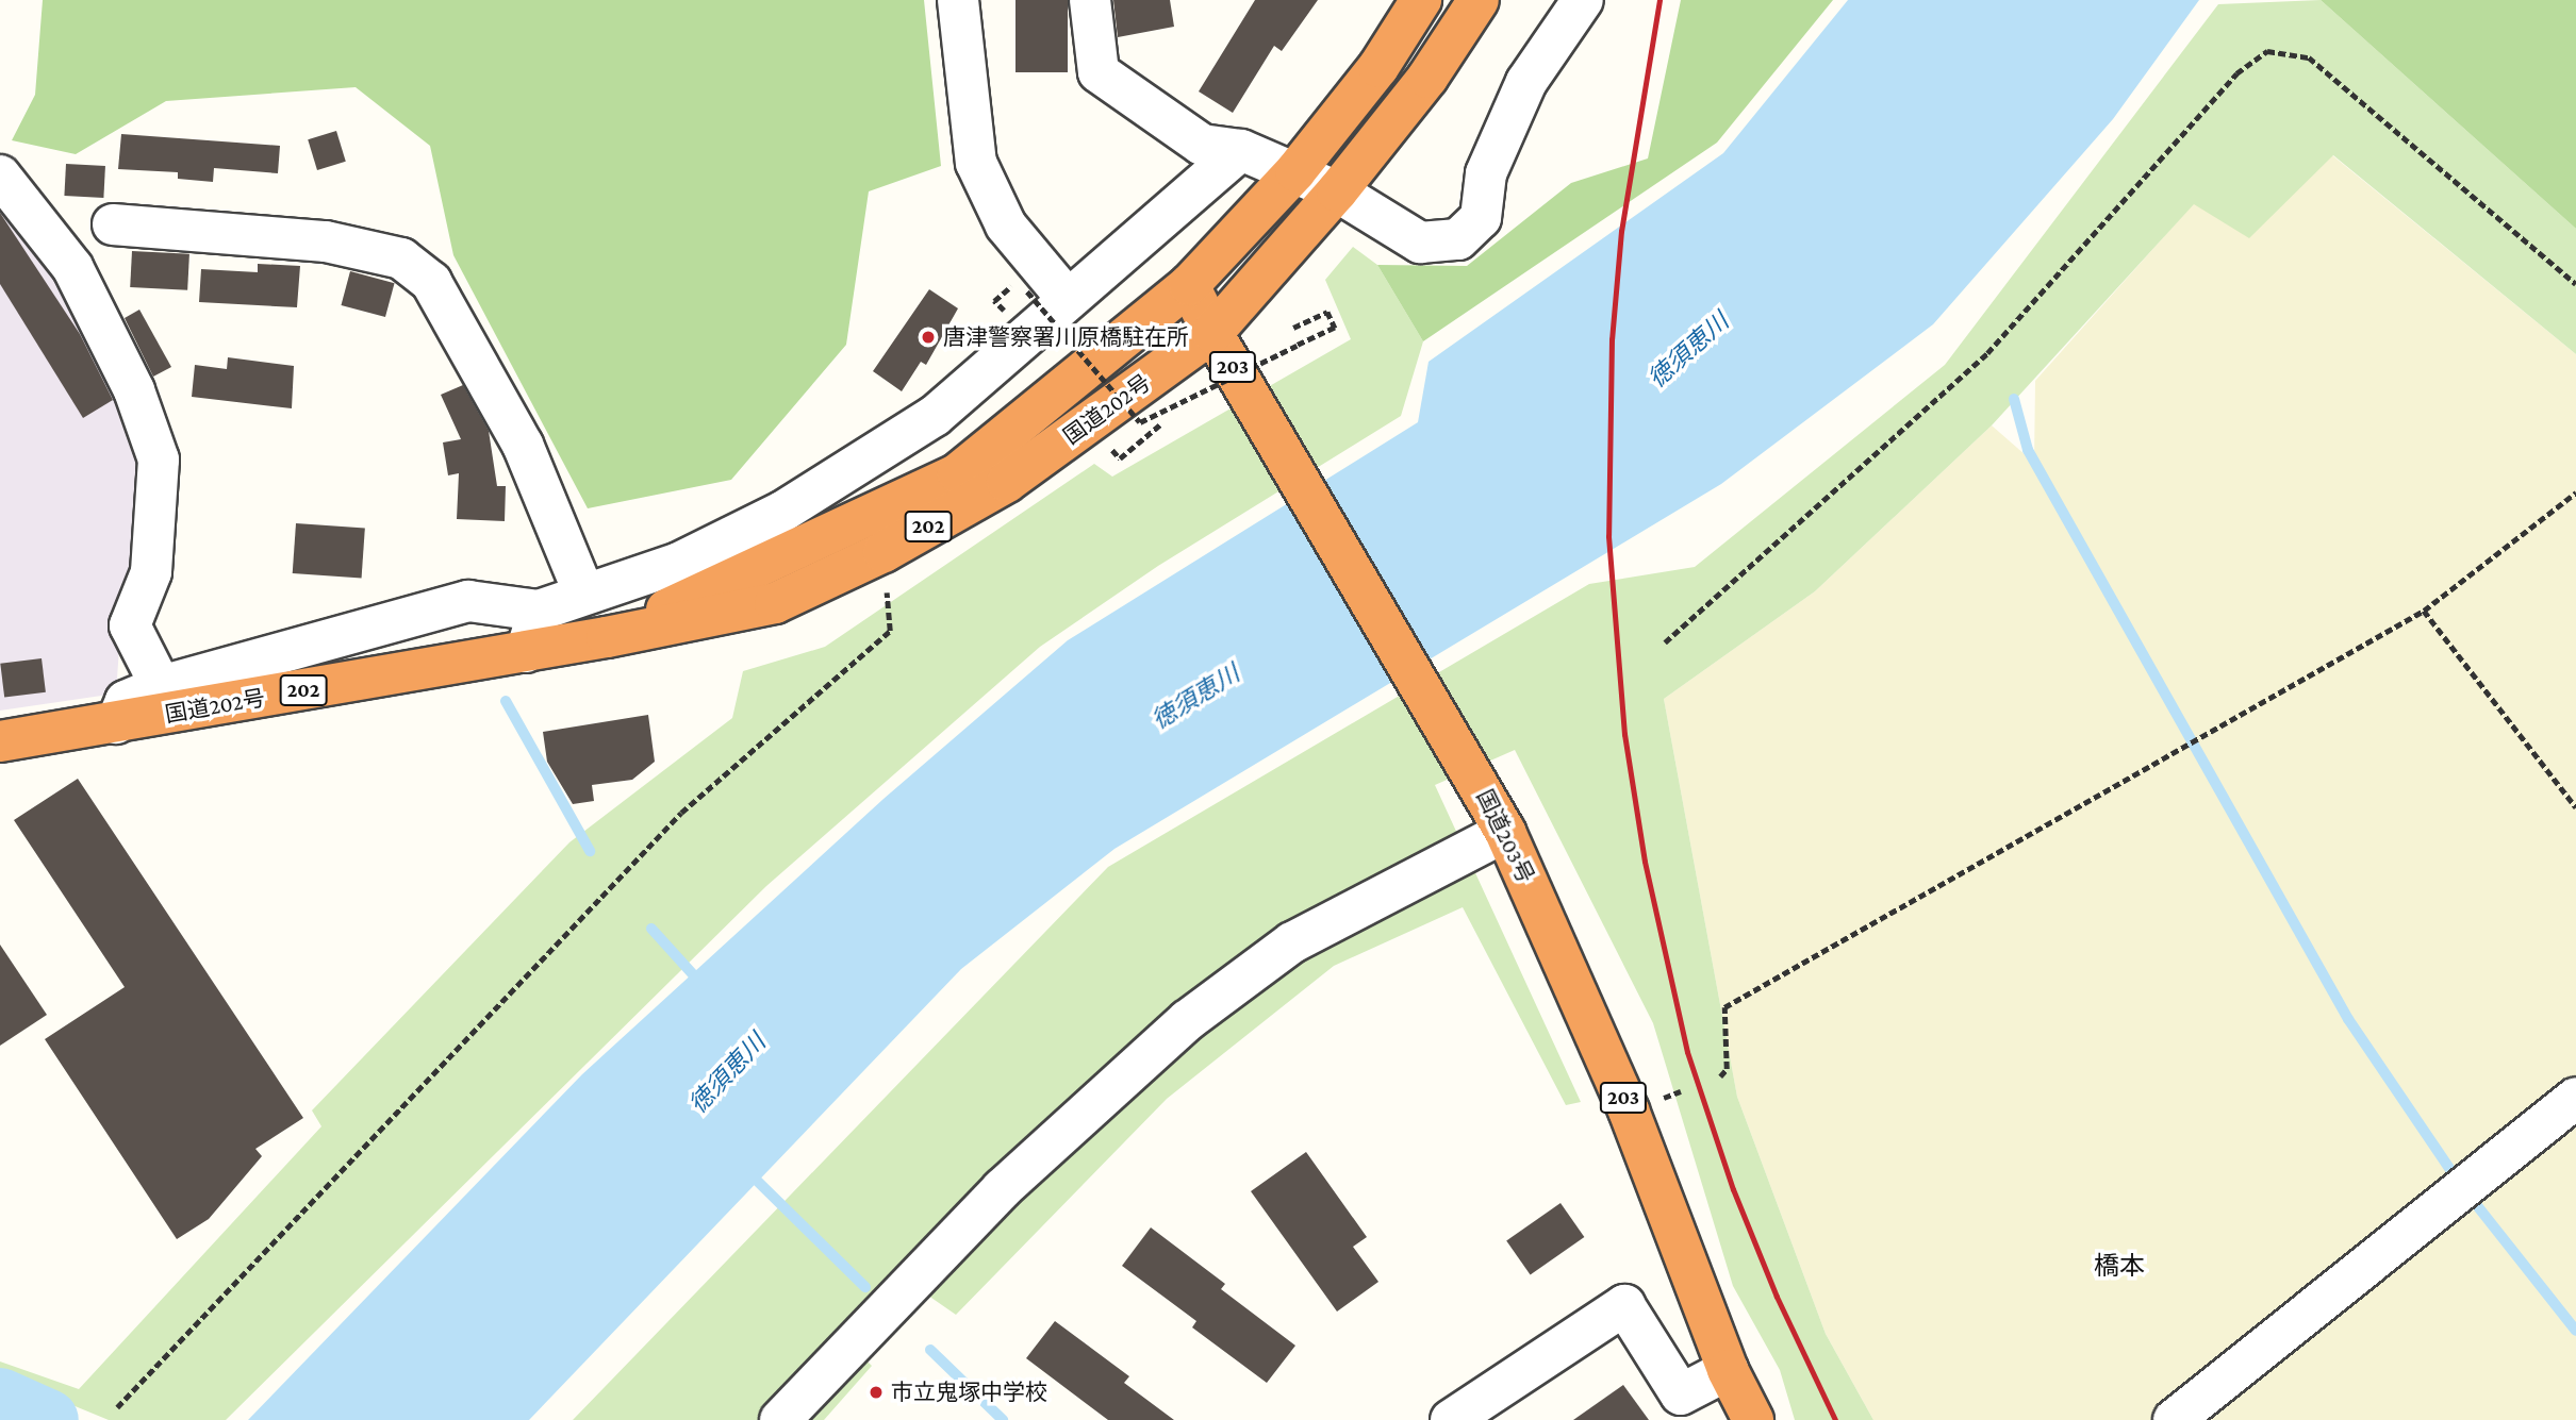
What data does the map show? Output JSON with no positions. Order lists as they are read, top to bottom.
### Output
{
  "streets": {
    "highway": [
      "203",
      "国道202号",
      "202",
      "国道203号"
    ]
  },
  "crossings": [
    ["国道202号", "国道203号"]
  ],
  "districts": ["橋本"],
  "water": ["徳須恵川"],
  "places": ["唐津警察署川原橋駐在所", "市立鬼塚中学校"]
}
